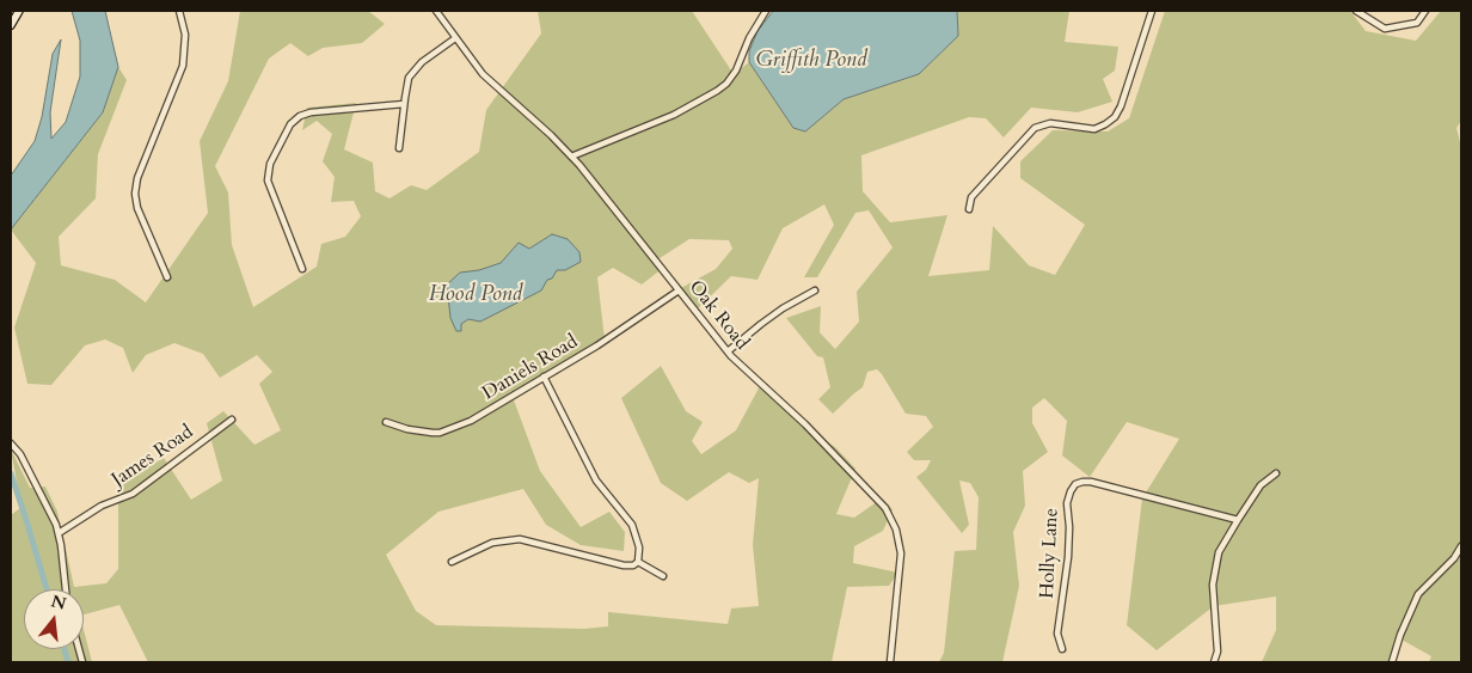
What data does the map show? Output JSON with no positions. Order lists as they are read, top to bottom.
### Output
{
  "streets": {
    "street": [
      "Oak Road",
      "Daniels Road",
      "James Road",
      "Holly Lane"
    ]
  },
  "crossings": [
    ["Oak Road", "Daniels Road"]
  ],
  "water": ["Griffith Pond", "Hood Pond"],
  "north": "top"
}
